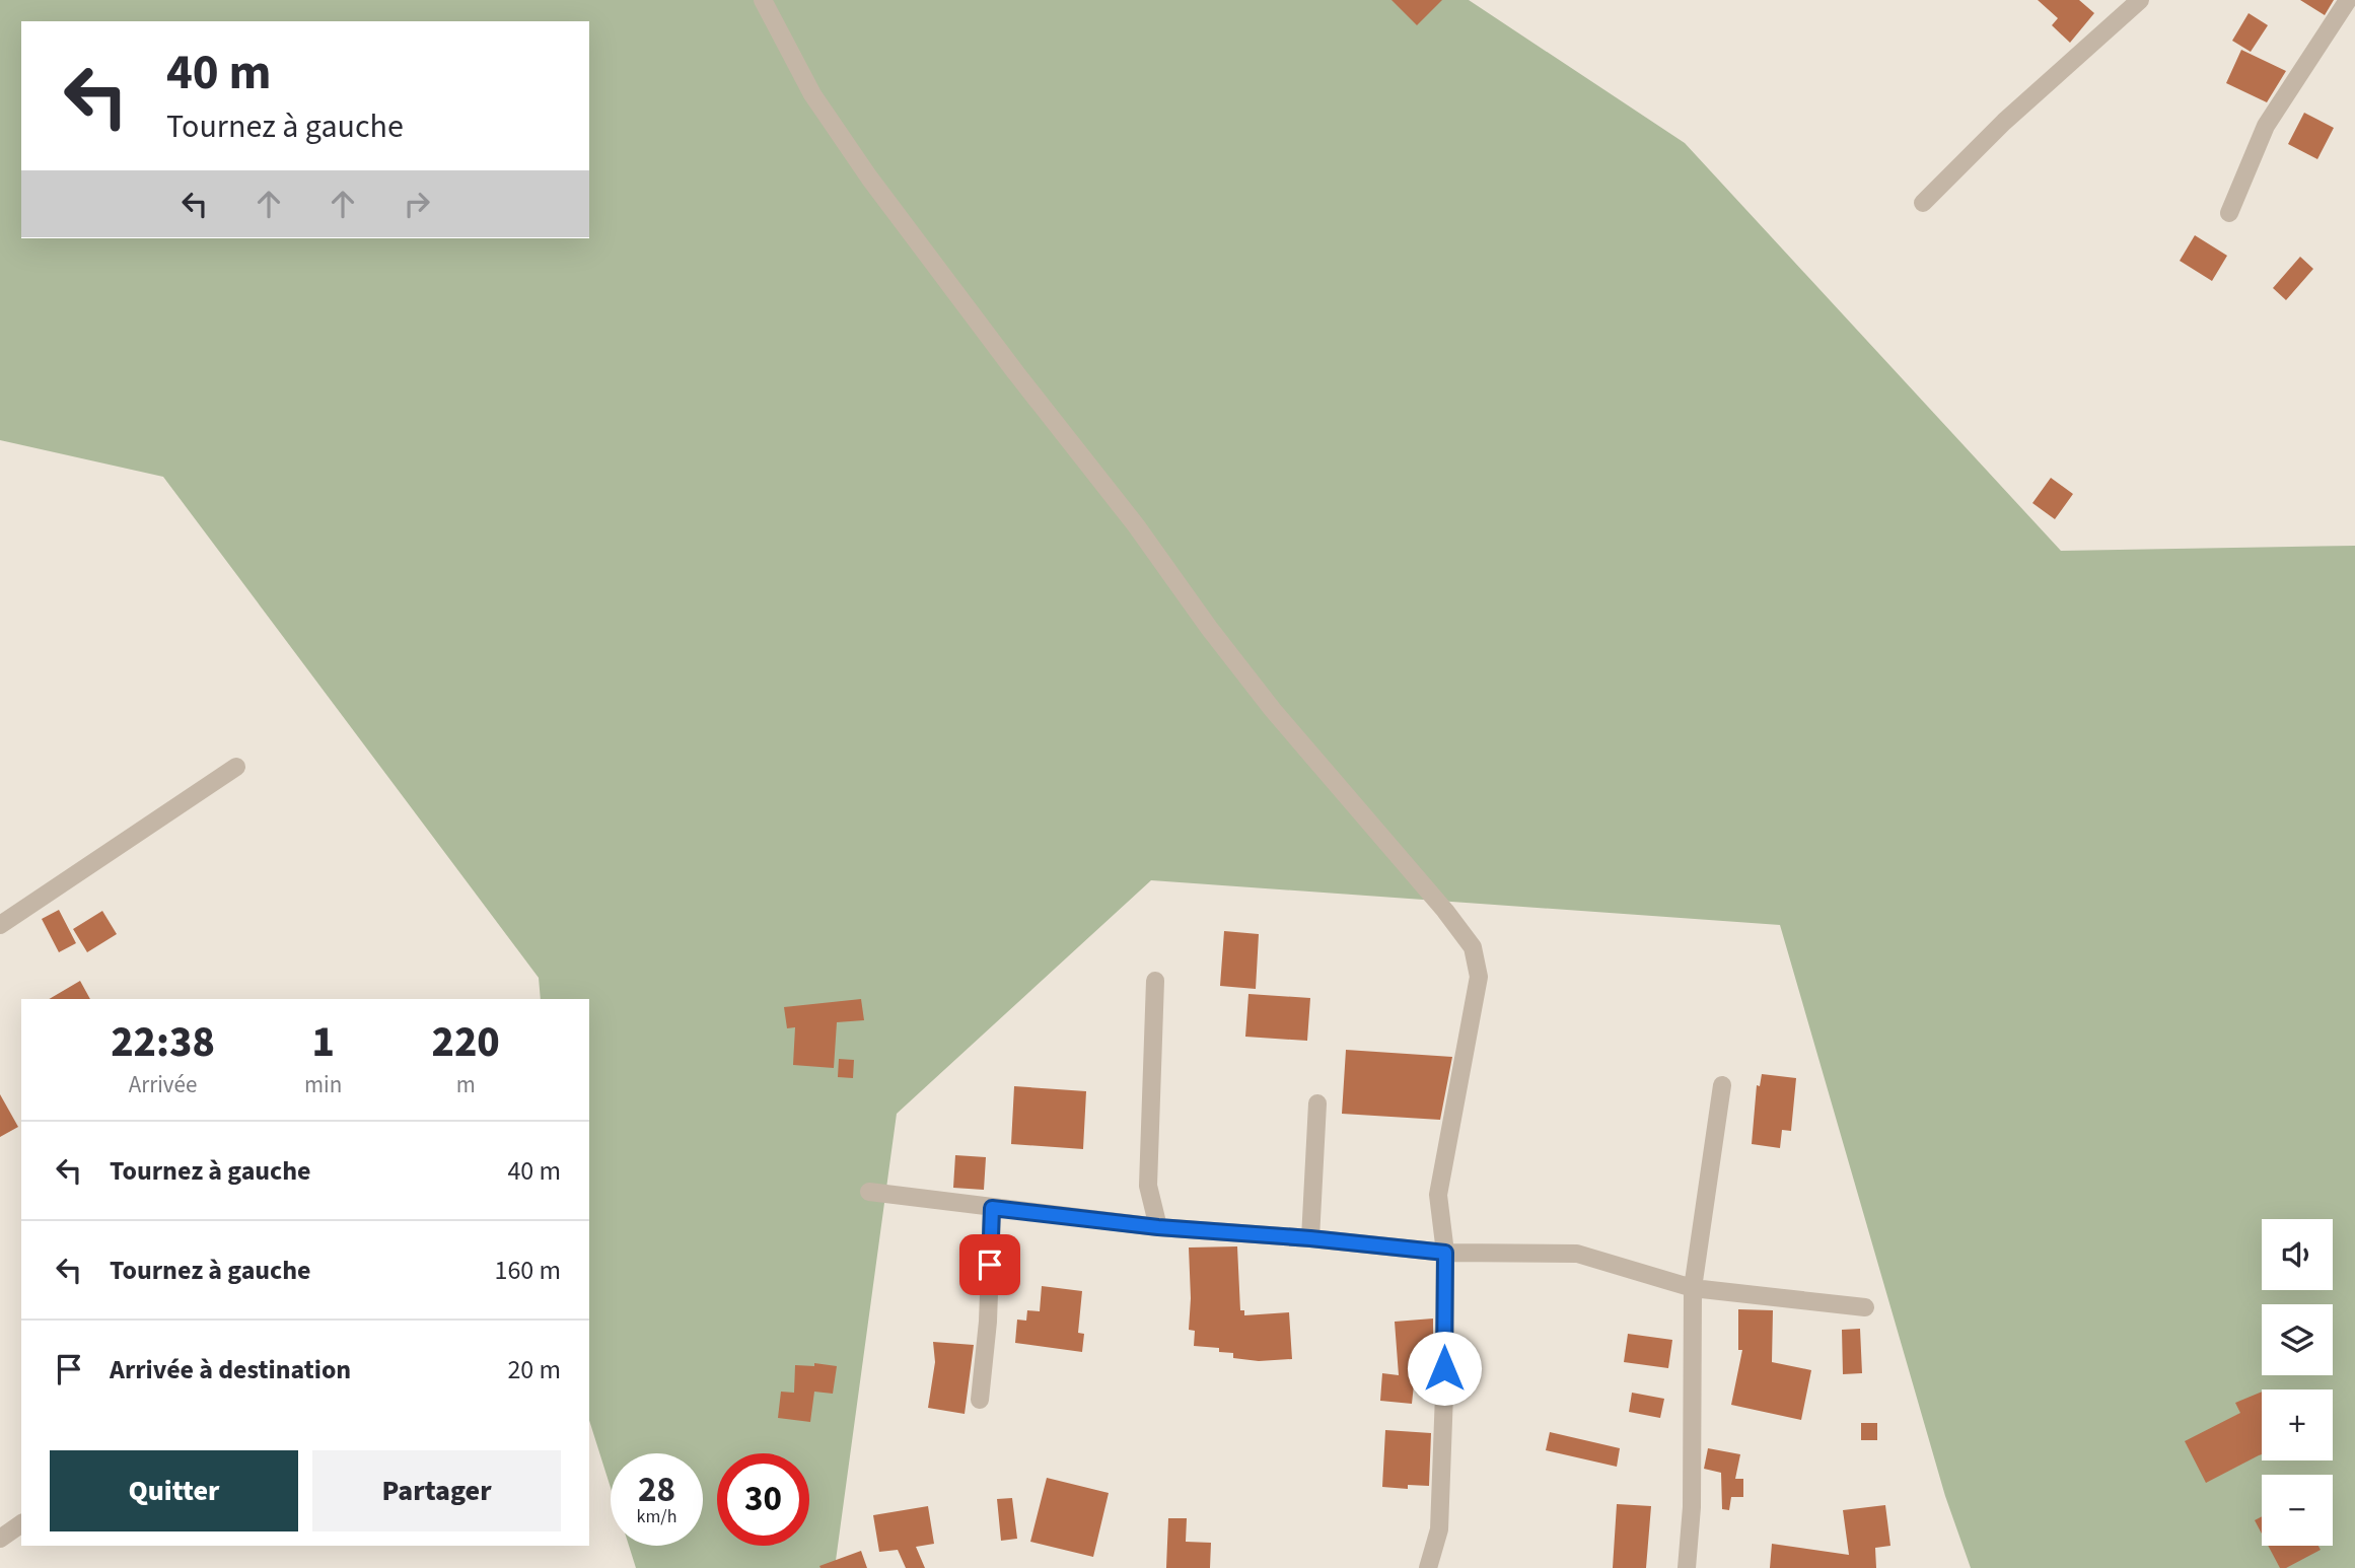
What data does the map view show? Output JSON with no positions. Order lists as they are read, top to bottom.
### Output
{
  "page": {
    "turn": ["40 m", "Tournez à gauche"],
    "eta": [
      "22:38",
      "Arrivée",
      "1",
      "min",
      "220",
      "m"
    ],
    "list": [
      {
        "name": "Tournez à gauche",
        "value": "40 m"
      },
      {
        "name": "Tournez à gauche",
        "value": "160 m"
      },
      {
        "name": "Arrivée à destination",
        "value": "20 m"
      }
    ],
    "map_buttons": ["+", "−"],
    "buttons": ["Quitter", "Partager"],
    "speed": "28 km/h",
    "limit": "30"
  }
}
